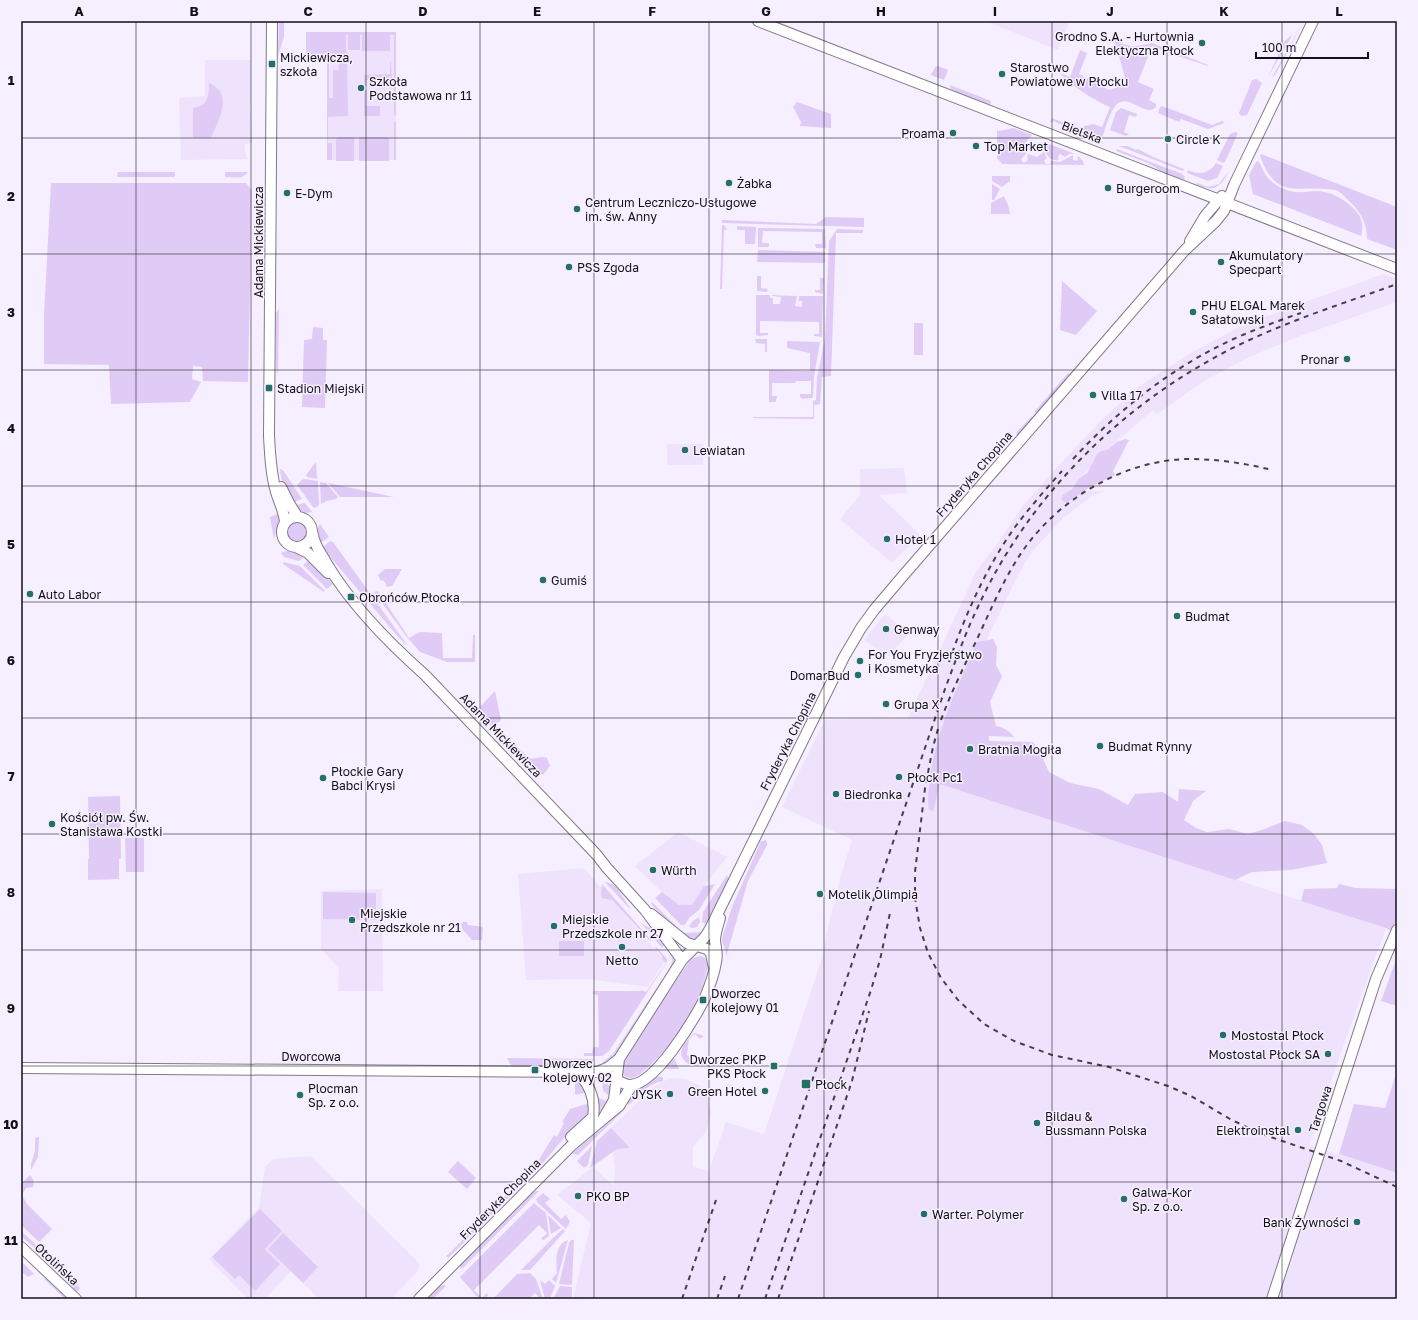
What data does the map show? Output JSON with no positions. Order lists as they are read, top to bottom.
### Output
{
  "streets": {
    "street": [
      "Bielska",
      "Adama Mickiewicza",
      "Fryderyka Chopina",
      "Dworcowa",
      "Targowa",
      "Otolińska"
    ]
  },
  "crossings": [
    ["Bielska", "Fryderyka Chopina"],
    ["Adama Mickiewicza", "Fryderyka Chopina"],
    ["Fryderyka Chopina", "Dworcowa"]
  ],
  "places": {
    "other": [
      "Grodno S.A. - Hurtownia Elektyczna Płock",
      "Starostwo Powiatowe w Płocku",
      "Szkoła Podstawowa nr 11",
      "Proama",
      "Circle K",
      "Top Market",
      "Żabka",
      "Burgeroom",
      "E-Dym",
      "Centrum Leczniczo-Usługowe im. św. Anny",
      "Akumulatory Specpart",
      "PSS Zgoda",
      "PHU ELGAL Marek Sałatowski",
      "Pronar",
      "Villa 17",
      "Lewiatan",
      "Hotel 1",
      "Gumiś",
      "Auto Labor",
      "Budmat",
      "Genway",
      "For You Fryzjerstwo i Kosmetyka",
      "DomarBud",
      "Grupa X",
      "Budmat Rynny",
      "Bratnia Mogiła",
      "Płock Pc1",
      "Płockie Gary Babci Krysi",
      "Biedronka",
      "Kościół pw. Św. Stanisława Kostki",
      "Würth",
      "Motelik Olimpia",
      "Miejskie Przedszkole nr 21",
      "Miejskie Przedszkole nr 27",
      "Netto",
      "Mostostal Płock",
      "Mostostal Płock SA",
      "Green Hotel",
      "JYSK",
      "Plocman Sp. z o.o.",
      "Bildau & Bussmann Polska",
      "Elektroinstal",
      "PKO BP",
      "Galwa-Kor Sp. z o.o.",
      "Warter. Polymer",
      "Bank Żywności"
    ],
    "transit": [
      "Mickiewicza, szkoła",
      "Stadion Miejski",
      "Obrońców Płocka",
      "Dworzec kolejowy 01",
      "Dworzec PKP PKS Płock",
      "Dworzec kolejowy 02",
      "Płock"
    ]
  },
  "scale_bar": "100 m",
  "grid": {
    "columns": [
      "A",
      "B",
      "C",
      "D",
      "E",
      "F",
      "G",
      "H",
      "I",
      "J",
      "K",
      "L"
    ],
    "rows": [
      "1",
      "2",
      "3",
      "4",
      "5",
      "6",
      "7",
      "8",
      "9",
      "10",
      "11"
    ]
  }
}
